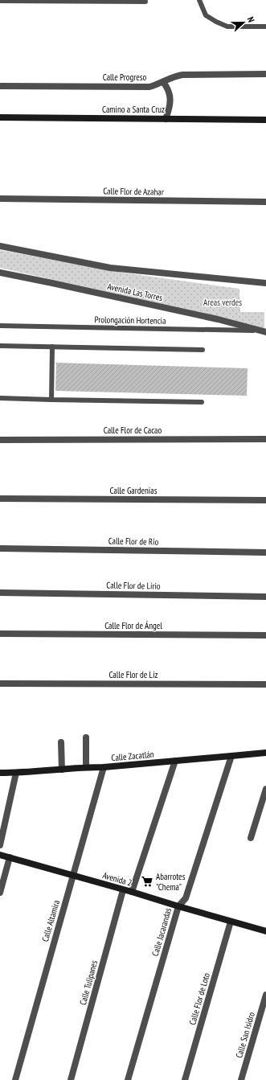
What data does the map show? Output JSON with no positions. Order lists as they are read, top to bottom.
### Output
{
  "streets": {
    "street": [
      "Calle Progreso",
      "Camino a Santa Cruz",
      "Calle Flor de Azahar",
      "Avenida Las Torres",
      "Calle Flor de Cacao",
      "Calle Gardenias",
      "Calle Flor de Río",
      "Calle Flor de Lirio",
      "Calle Flor de Ángel",
      "Calle Flor de Liz",
      "Calle Zacatlán",
      "Avenida 2",
      "Calle Altamira",
      "Calle Jacarandas",
      "Calle Tulipanes",
      "Calle Flor de Loto",
      "Calle San Isidro"
    ],
    "lane": ["Prolongación Hortencia"]
  },
  "crossings": [
    ["Avenida Las Torres", "Prolongación Hortencia"],
    ["Calle Zacatlán", "Calle Altamira"],
    ["Calle Zacatlán", "Calle Jacarandas"],
    ["Avenida 2", "Calle Altamira"],
    ["Avenida 2", "Calle Jacarandas"],
    ["Avenida 2", "Calle Tulipanes"],
    ["Avenida 2", "Calle Flor de Loto"]
  ],
  "parks": ["Areas verdes"],
  "places": {
    "supermarket": ["Abarrotes \"Chema\""]
  },
  "north": "right"
}
